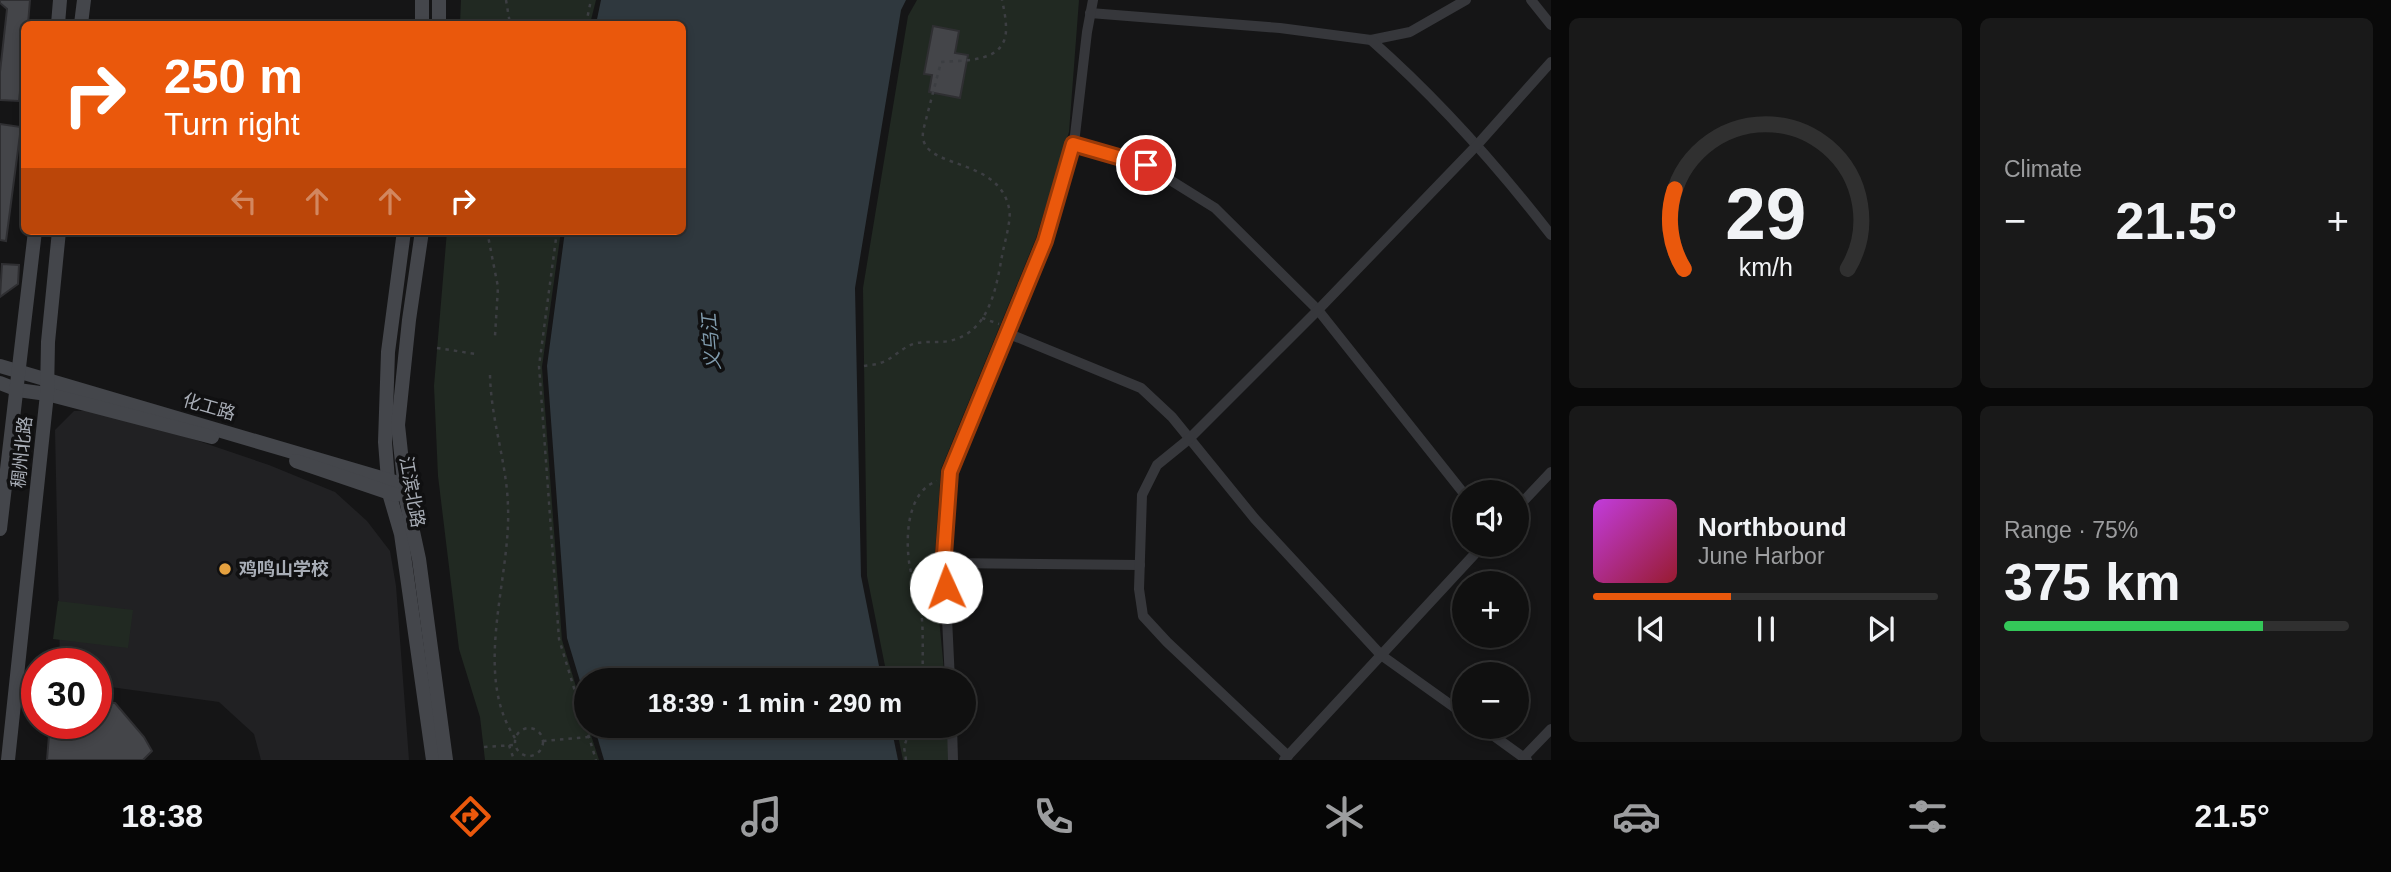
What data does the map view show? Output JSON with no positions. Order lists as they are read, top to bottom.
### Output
{
  "streets": {
    "main road": ["化工路", "稠州北路", "江滨北路"]
  },
  "crossings": [
    ["化工路", "稠州北路"],
    ["化工路", "江滨北路"]
  ],
  "water": ["义乌江"],
  "places": ["鸡鸣山学校"],
  "page": {
    "tile": [
      "Climate",
      ["Range · 75%", "375 km"]
    ],
    "turn": ["250 m", "Turn right"],
    "heat": ["−", "21.5°", "+"],
    "map_buttons": ["+", "−"],
    "song": ["Northbound", "June Harbor"],
    "limit": "30",
    "trip": "18:39 · 1 min · 290 m",
    "tabs": ["18:38", "21.5°"],
    "gauge": ["29", "km/h"]
  }
}
